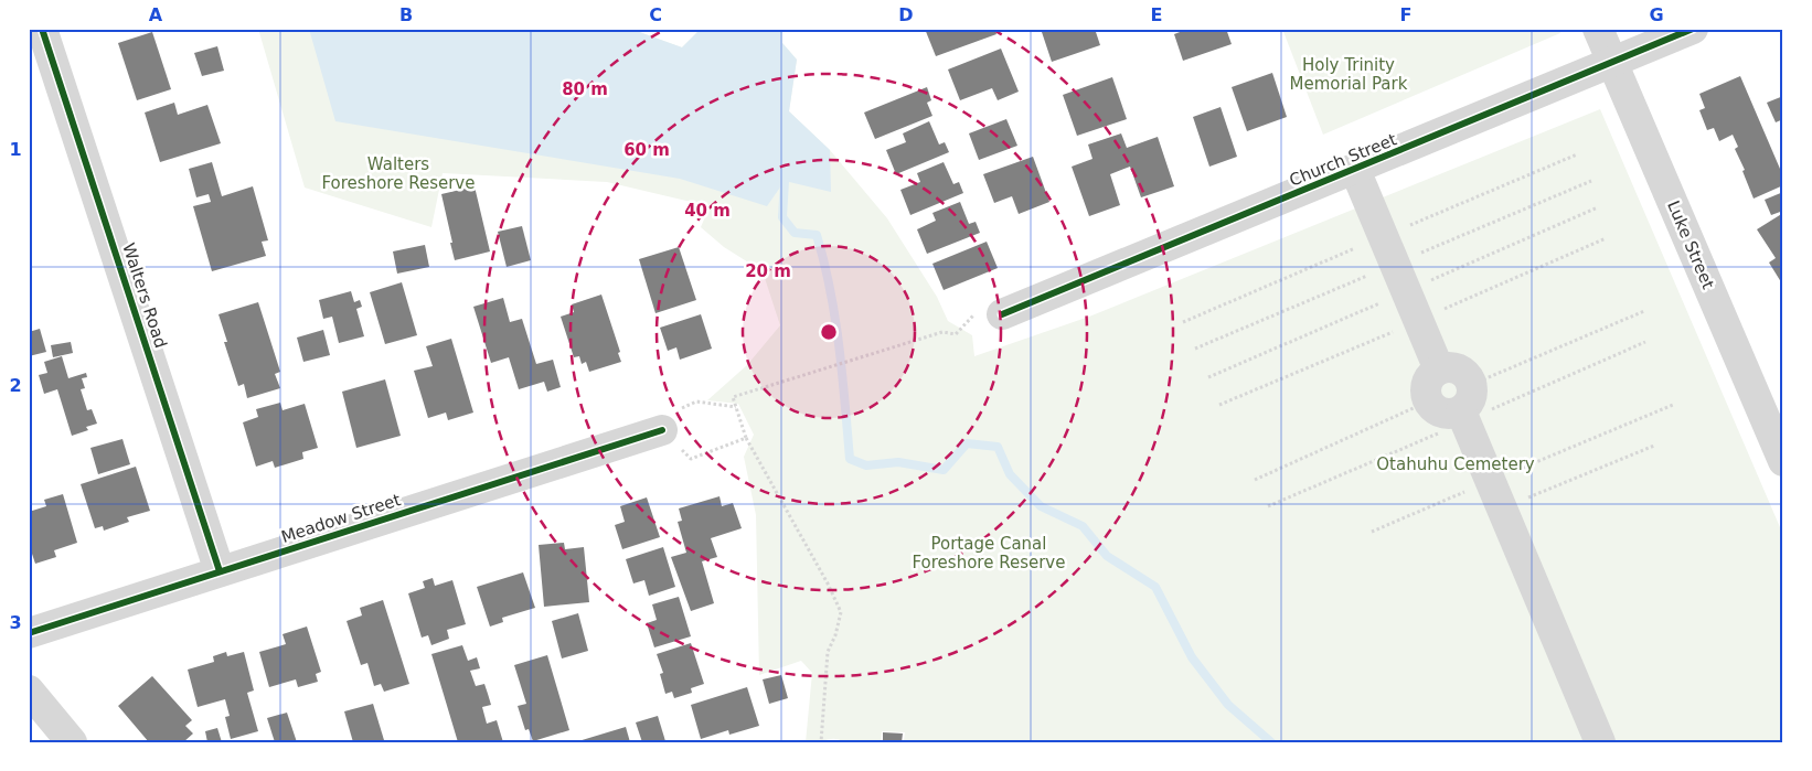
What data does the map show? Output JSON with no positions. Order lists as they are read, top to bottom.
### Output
{
  "streets": {
    "street": [
      "Church Street",
      "Luke Street",
      "Walters Road",
      "Meadow Street"
    ]
  },
  "crossings": [
    ["Church Street", "Luke Street"],
    ["Walters Road", "Meadow Street"]
  ],
  "parks": [
    "Holy Trinity Memorial Park",
    "Walters Foreshore Reserve",
    "Otahuhu Cemetery",
    "Portage Canal Foreshore Reserve"
  ],
  "grid": {
    "columns": [
      "A",
      "B",
      "C",
      "D",
      "E",
      "F",
      "G"
    ],
    "rows": ["1", "2", "3"]
  },
  "rings": [
    "80 m",
    "60 m",
    "40 m",
    "20 m"
  ]
}
